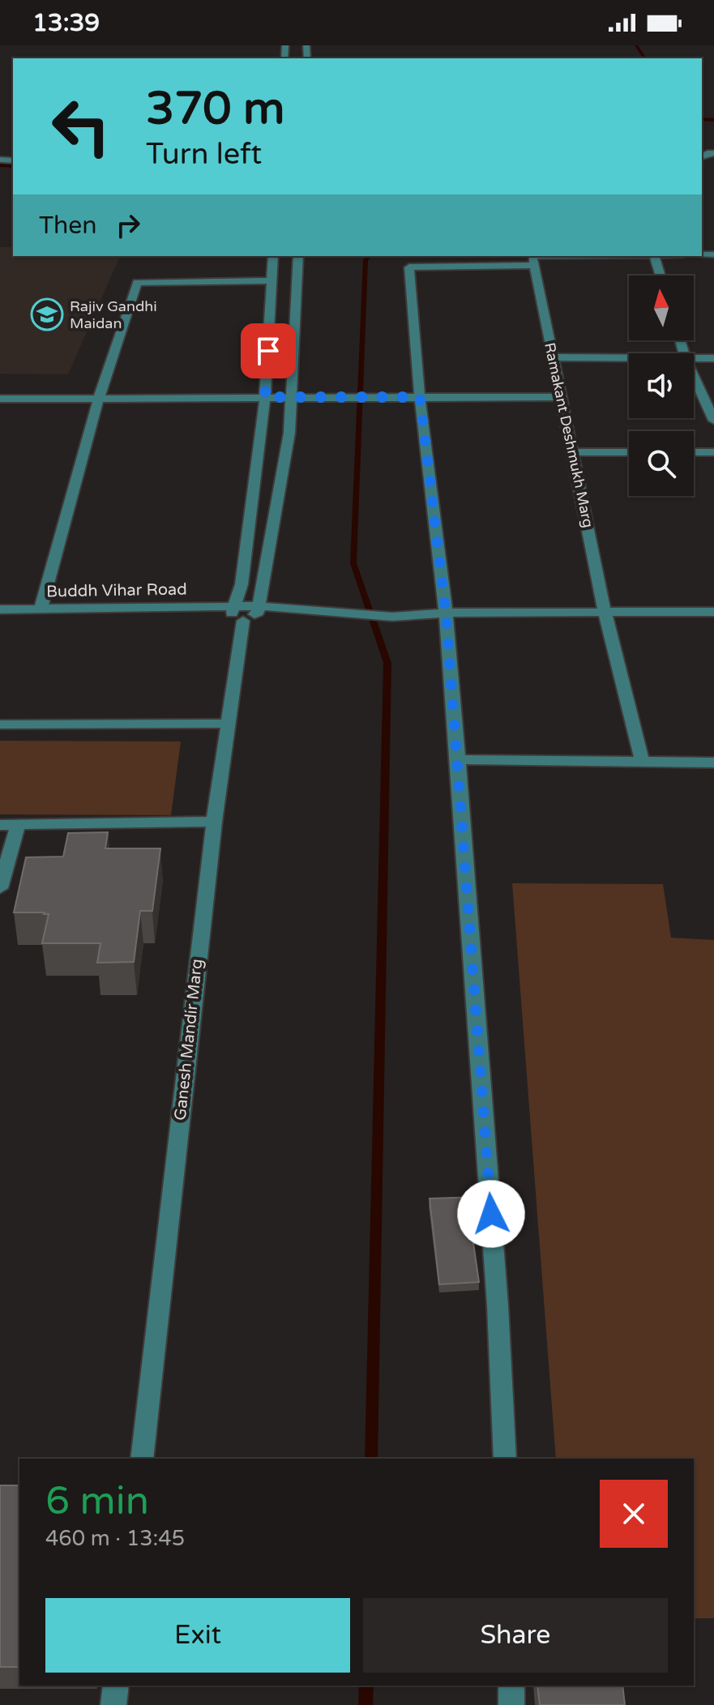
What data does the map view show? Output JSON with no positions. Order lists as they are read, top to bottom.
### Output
{
  "streets": {
    "street": ["Ramakant Deshmukh Marg", "Buddh Vihar Road", "Ganesh Mandir Marg"]
  },
  "crossings": [
    ["Ramakant Deshmukh Marg", "Buddh Vihar Road"],
    ["Buddh Vihar Road", "Ganesh Mandir Marg"]
  ],
  "places": {
    "school or university": ["Rajiv Gandhi Maidan"]
  },
  "north": "top",
  "page": {
    "status": "13:39",
    "turn": ["370 m", "Turn left"],
    "then": "Then",
    "heading": ["6 min", "460 m · 13:45"],
    "buttons": ["Exit", "Share"]
  }
}
